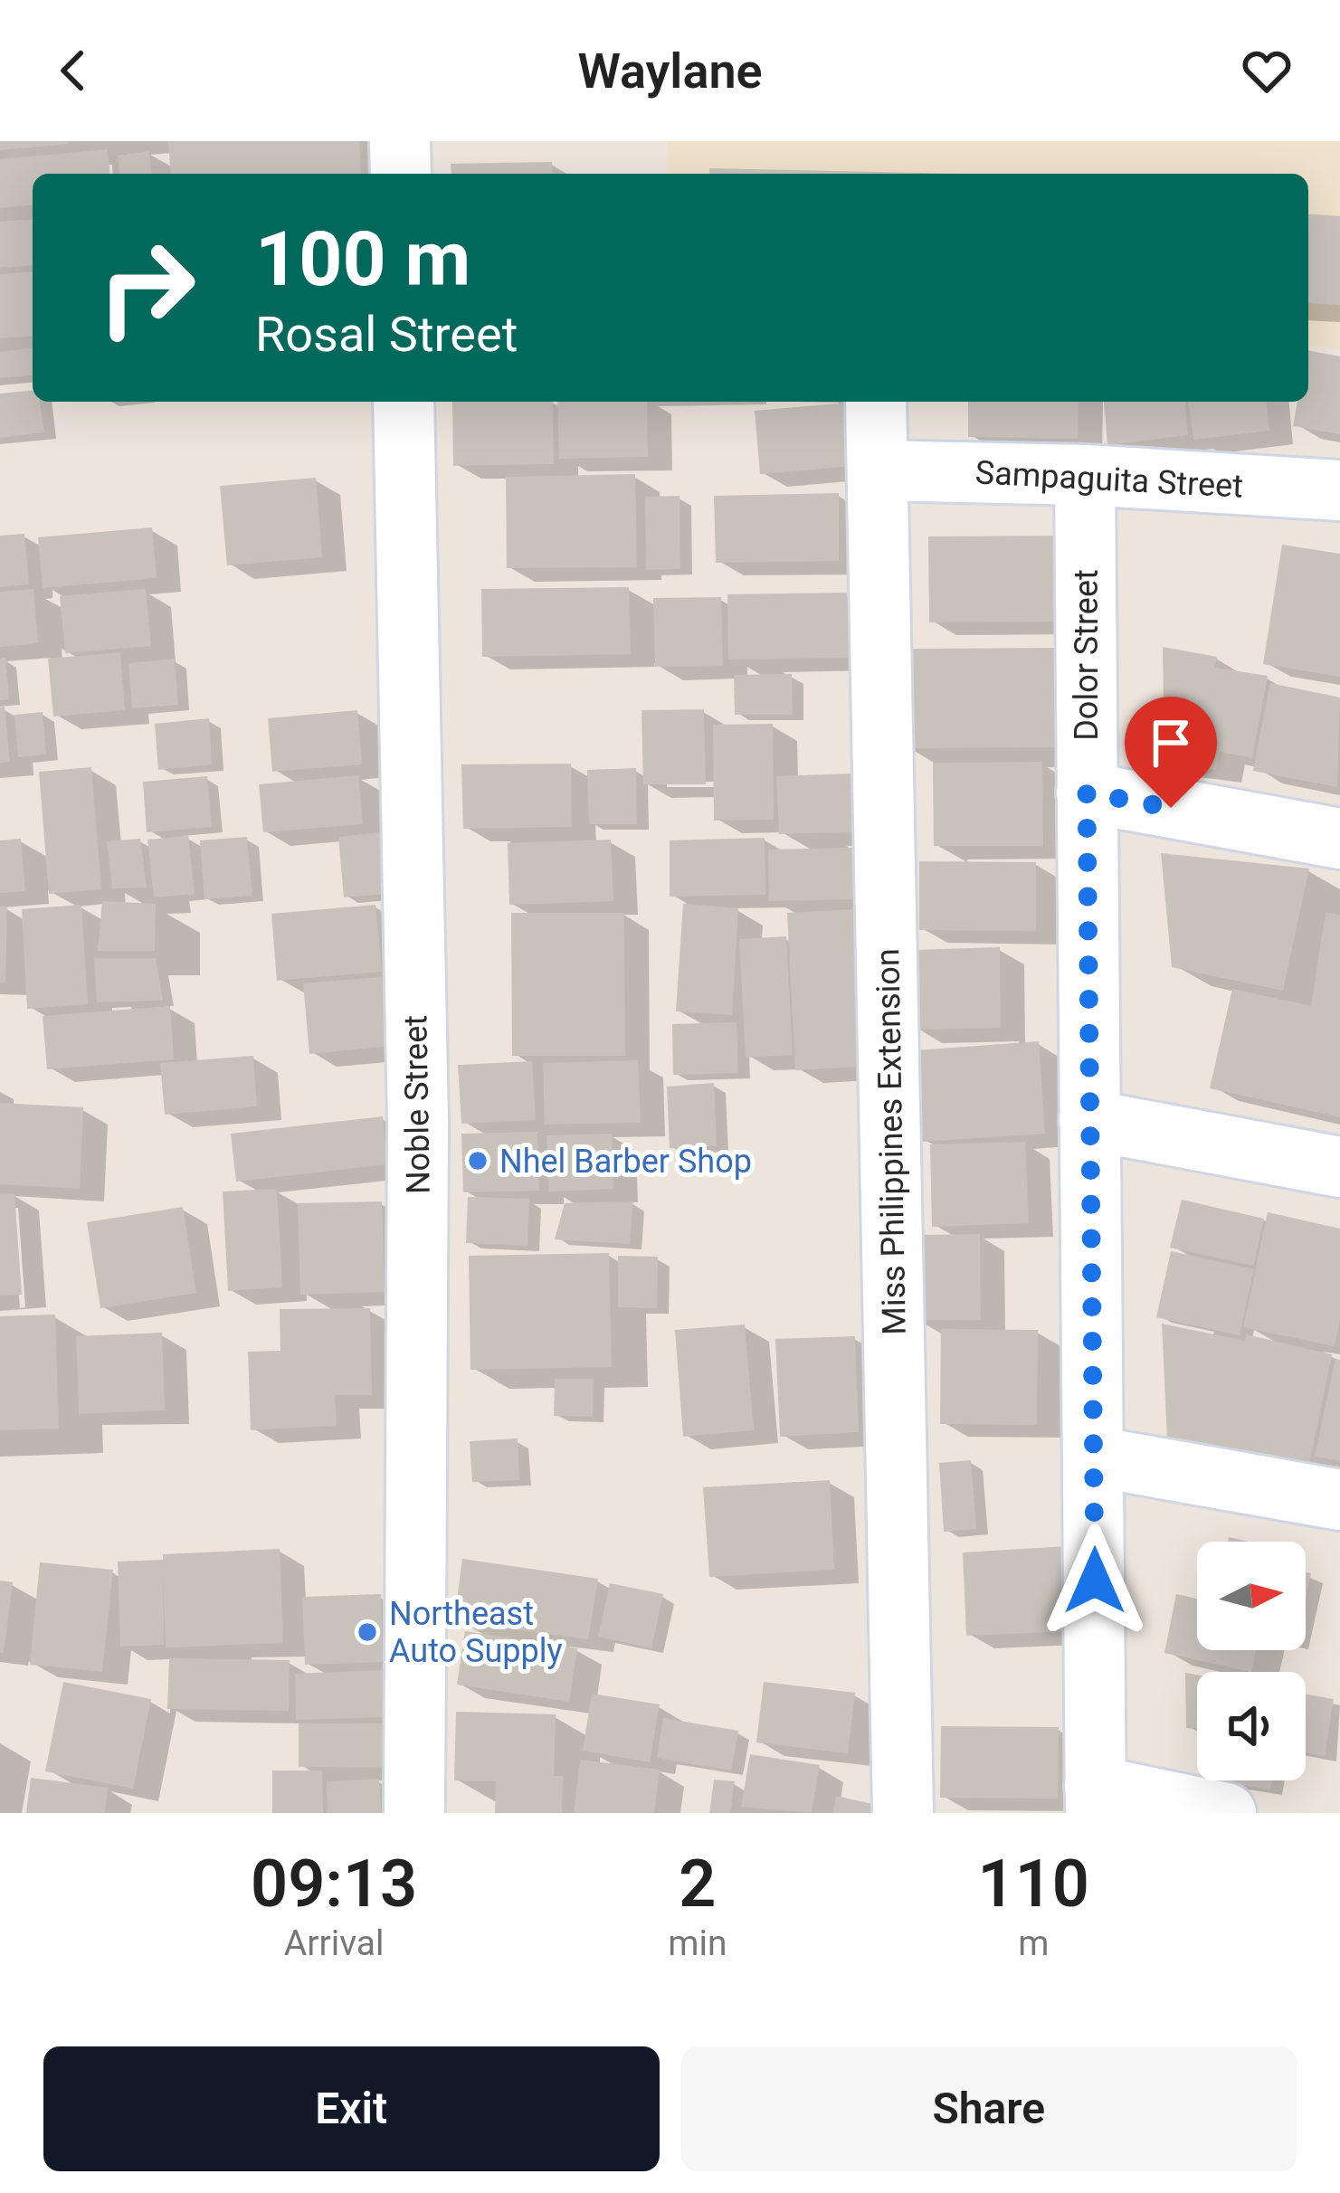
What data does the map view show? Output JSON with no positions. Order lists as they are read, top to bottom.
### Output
{
  "streets": {
    "street": [
      "Sampaguita Street",
      "Dolor Street",
      "Noble Street",
      "Miss Philippines Extension"
    ]
  },
  "crossings": [
    ["Sampaguita Street", "Dolor Street"],
    ["Sampaguita Street", "Miss Philippines Extension"]
  ],
  "places": ["Nhel Barber Shop", "Northeast Auto Supply"],
  "north": "right",
  "page": {
    "header": "Waylane",
    "turn": ["100 m", "Rosal Street"],
    "eta": [
      "09:13",
      "Arrival",
      "2",
      "min",
      "110",
      "m"
    ],
    "buttons": ["Exit", "Share"]
  }
}
